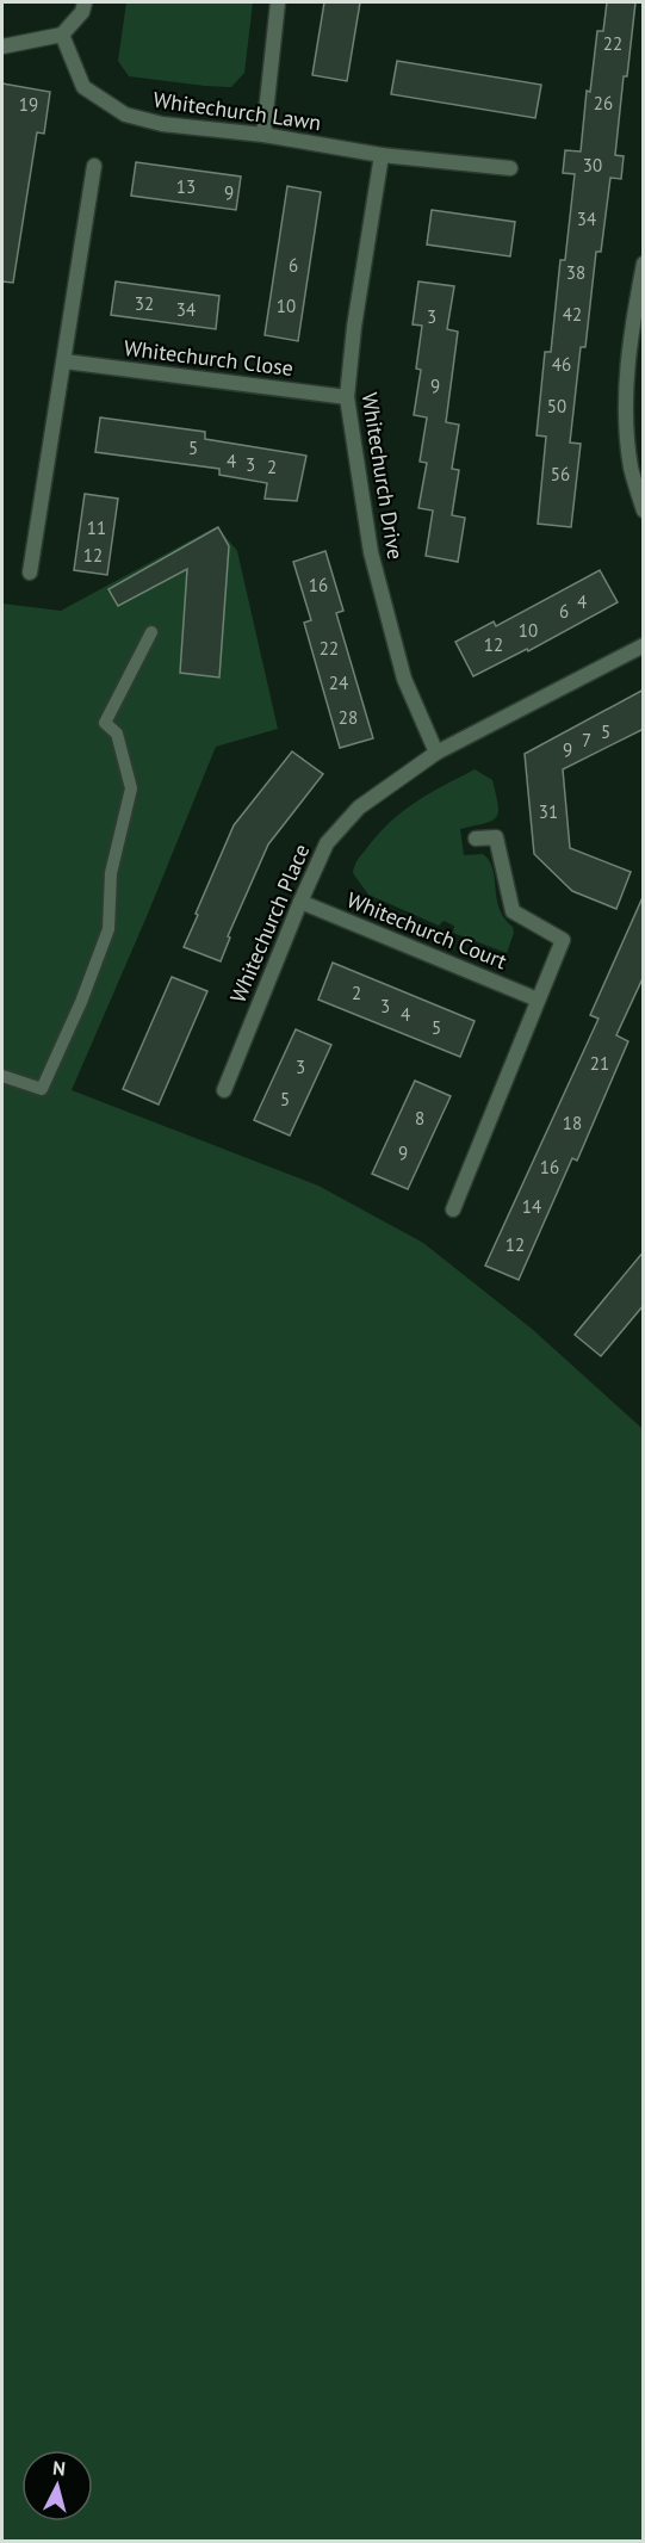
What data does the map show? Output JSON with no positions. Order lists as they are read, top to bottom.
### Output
{
  "streets": {
    "street": [
      "Whitechurch Lawn",
      "Whitechurch Close",
      "Whitechurch Drive",
      "Whitechurch Place",
      "Whitechurch Court"
    ]
  },
  "crossings": [
    ["Whitechurch Lawn", "Whitechurch Drive"],
    ["Whitechurch Close", "Whitechurch Drive"],
    ["Whitechurch Drive", "Whitechurch Place"],
    ["Whitechurch Place", "Whitechurch Court"]
  ],
  "house_numbers": [
    "22",
    "26",
    "19",
    "30",
    "13",
    "9",
    "34",
    "6",
    "38",
    "32",
    "10",
    "34",
    "42",
    "3",
    "46",
    "9",
    "50",
    "5",
    "4",
    "3",
    "2",
    "56",
    "11",
    "12",
    "16",
    "4",
    "6",
    "10",
    "12",
    "22",
    "24",
    "28",
    "5",
    "7",
    "9",
    "31",
    "2",
    "3",
    "4",
    "5",
    "21",
    "3",
    "5",
    "8",
    "18",
    "9",
    "16",
    "14",
    "12"
  ],
  "north": "top"
}
